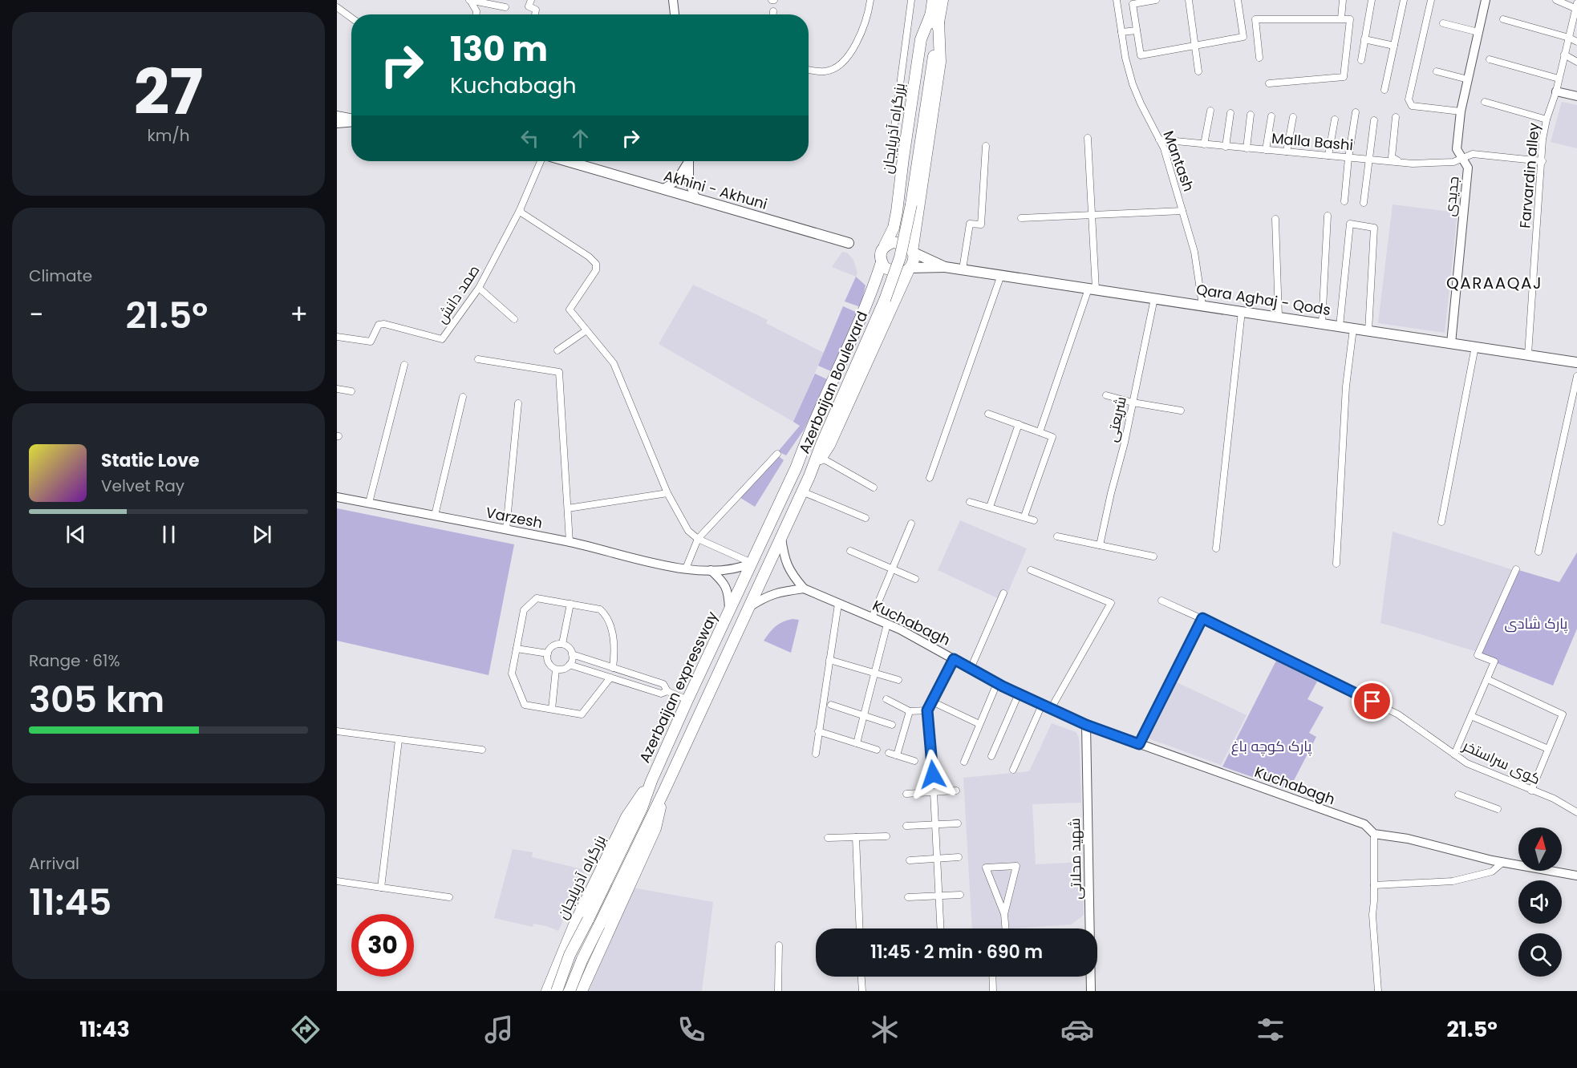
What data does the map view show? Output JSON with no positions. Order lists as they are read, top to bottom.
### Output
{
  "streets": {
    "highway": ["بزرگراه آذربایجان", "Azerbaijan Boulevard", "Azerbaijan expressway"],
    "main road": [
      "Akhini - Akhuni",
      "جدیدی",
      "Qara Aghaj - Qods",
      "Varzesh",
      "Kuchabagh",
      "شهید محلاتی"
    ],
    "street": [
      "Malla Bashi",
      "Mantash",
      "Farvardin alley",
      "صمد دانش",
      "شریعتی",
      "کوی سراستخر"
    ]
  },
  "crossings": [
    ["بزرگراه آذربایجان", "Azerbaijan expressway"],
    ["Malla Bashi", "Mantash"],
    ["Malla Bashi", "Farvardin alley"],
    ["Malla Bashi", "جدیدی"],
    ["Mantash", "Qara Aghaj - Qods"],
    ["Farvardin alley", "Qara Aghaj - Qods"],
    ["جدیدی", "Qara Aghaj - Qods"],
    ["Qara Aghaj - Qods", "شریعتی"],
    ["Azerbaijan Boulevard", "Azerbaijan expressway"],
    ["Varzesh", "Azerbaijan expressway"],
    ["Kuchabagh", "شهید محلاتی"]
  ],
  "districts": ["QARAAQAJ"],
  "parks": ["پارک شادی", "پارک کوچه باغ"],
  "north": "top",
  "page": {
    "tile": [
      ["27", "km/h"],
      "Climate",
      ["Range · 61%", "305 km"],
      ["Arrival", "11:45"]
    ],
    "turn": ["130 m", "Kuchabagh"],
    "heat": ["−", "21.5°", "+"],
    "song": ["Static Love", "Velvet Ray"],
    "limit": "30",
    "trip": "11:45 · 2 min · 690 m",
    "tabs": ["11:43", "21.5°"]
  }
}
